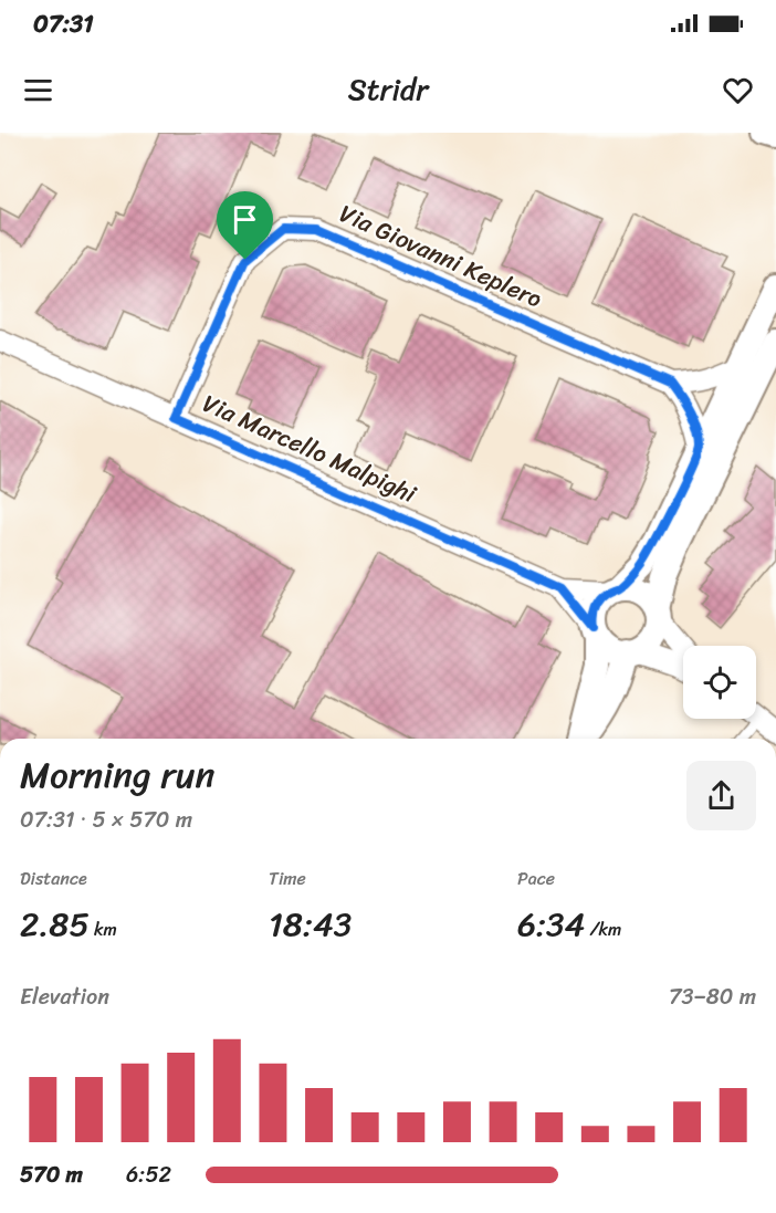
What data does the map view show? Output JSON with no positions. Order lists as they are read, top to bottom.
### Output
{
  "streets": {
    "street": ["Via Giovanni Keplero", "Via Marcello Malpighi"]
  },
  "crossings": [
    ["Via Giovanni Keplero", "Via Marcello Malpighi"]
  ],
  "page": {
    "status": "07:31",
    "header": "Stridr",
    "heading": ["Morning run", "07:31 · 5 × 570 m"],
    "stats": [
      ["Distance", "2.85 km"],
      ["Time", "18:43"],
      ["Pace", "6:34 /km"]
    ],
    "chart": ["Elevation", "73–80 m"],
    "list": [
      {
        "name": "570 m",
        "note": "6:52"
      }
    ]
  }
}
